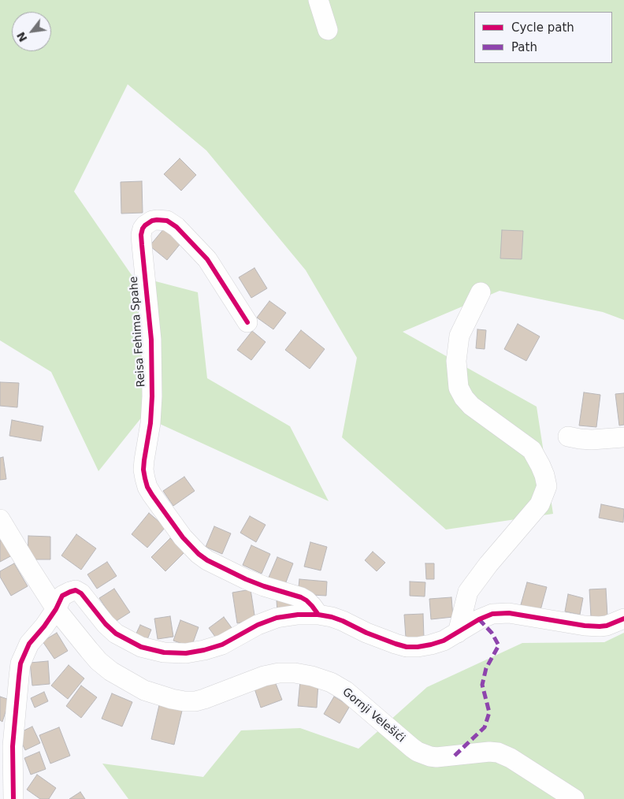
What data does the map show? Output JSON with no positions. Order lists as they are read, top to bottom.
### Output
{
  "streets": {
    "street": ["Reisa Fehima Spahe", "Gornji Velešići"]
  },
  "legend": ["Cycle path", "Path"],
  "north": "bottom left"
}
